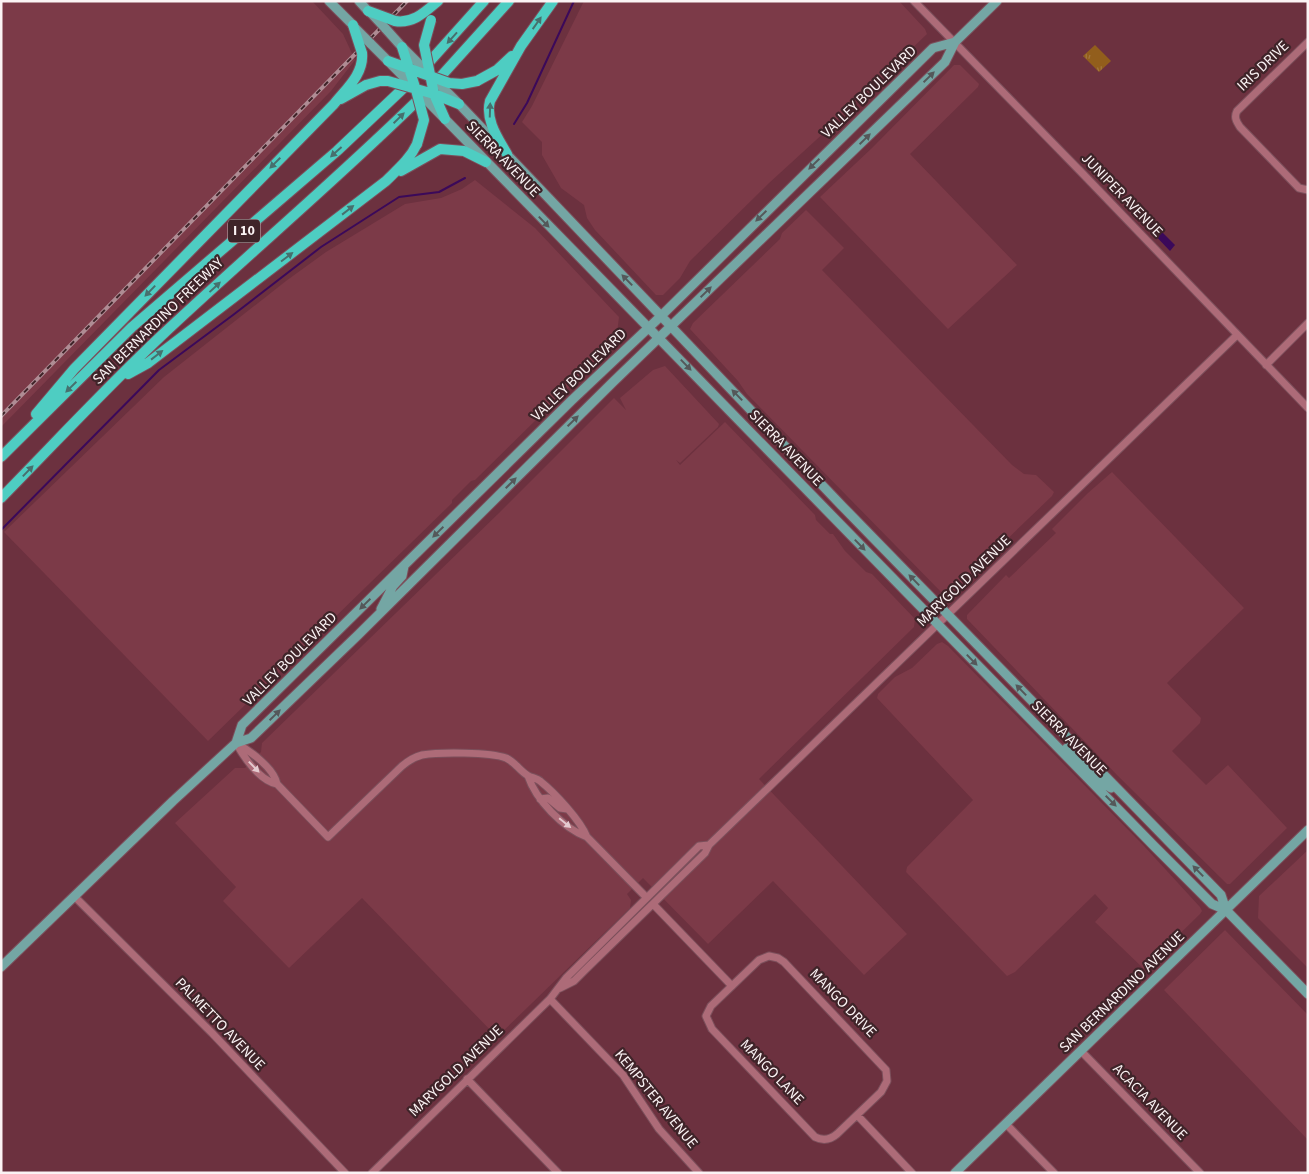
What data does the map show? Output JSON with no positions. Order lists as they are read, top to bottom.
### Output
{
  "streets": {
    "highway": ["I 10", "SAN BERNARDINO FREEWAY"],
    "main road": ["VALLEY BOULEVARD", "SIERRA AVENUE", "SAN BERNARDINO AVENUE"],
    "street": [
      "IRIS DRIVE",
      "JUNIPER AVENUE",
      "MARYGOLD AVENUE",
      "MANGO DRIVE",
      "PALMETTO AVENUE",
      "MANGO LANE",
      "KEMPSTER AVENUE",
      "ACACIA AVENUE"
    ]
  },
  "crossings": [
    ["VALLEY BOULEVARD", "SIERRA AVENUE"],
    ["VALLEY BOULEVARD", "JUNIPER AVENUE"],
    ["VALLEY BOULEVARD", "PALMETTO AVENUE"],
    ["SIERRA AVENUE", "MARYGOLD AVENUE"],
    ["SIERRA AVENUE", "SAN BERNARDINO AVENUE"],
    ["JUNIPER AVENUE", "MARYGOLD AVENUE"],
    ["MARYGOLD AVENUE", "KEMPSTER AVENUE"],
    ["SAN BERNARDINO AVENUE", "ACACIA AVENUE"],
    ["MANGO DRIVE", "MANGO LANE"]
  ]
}
